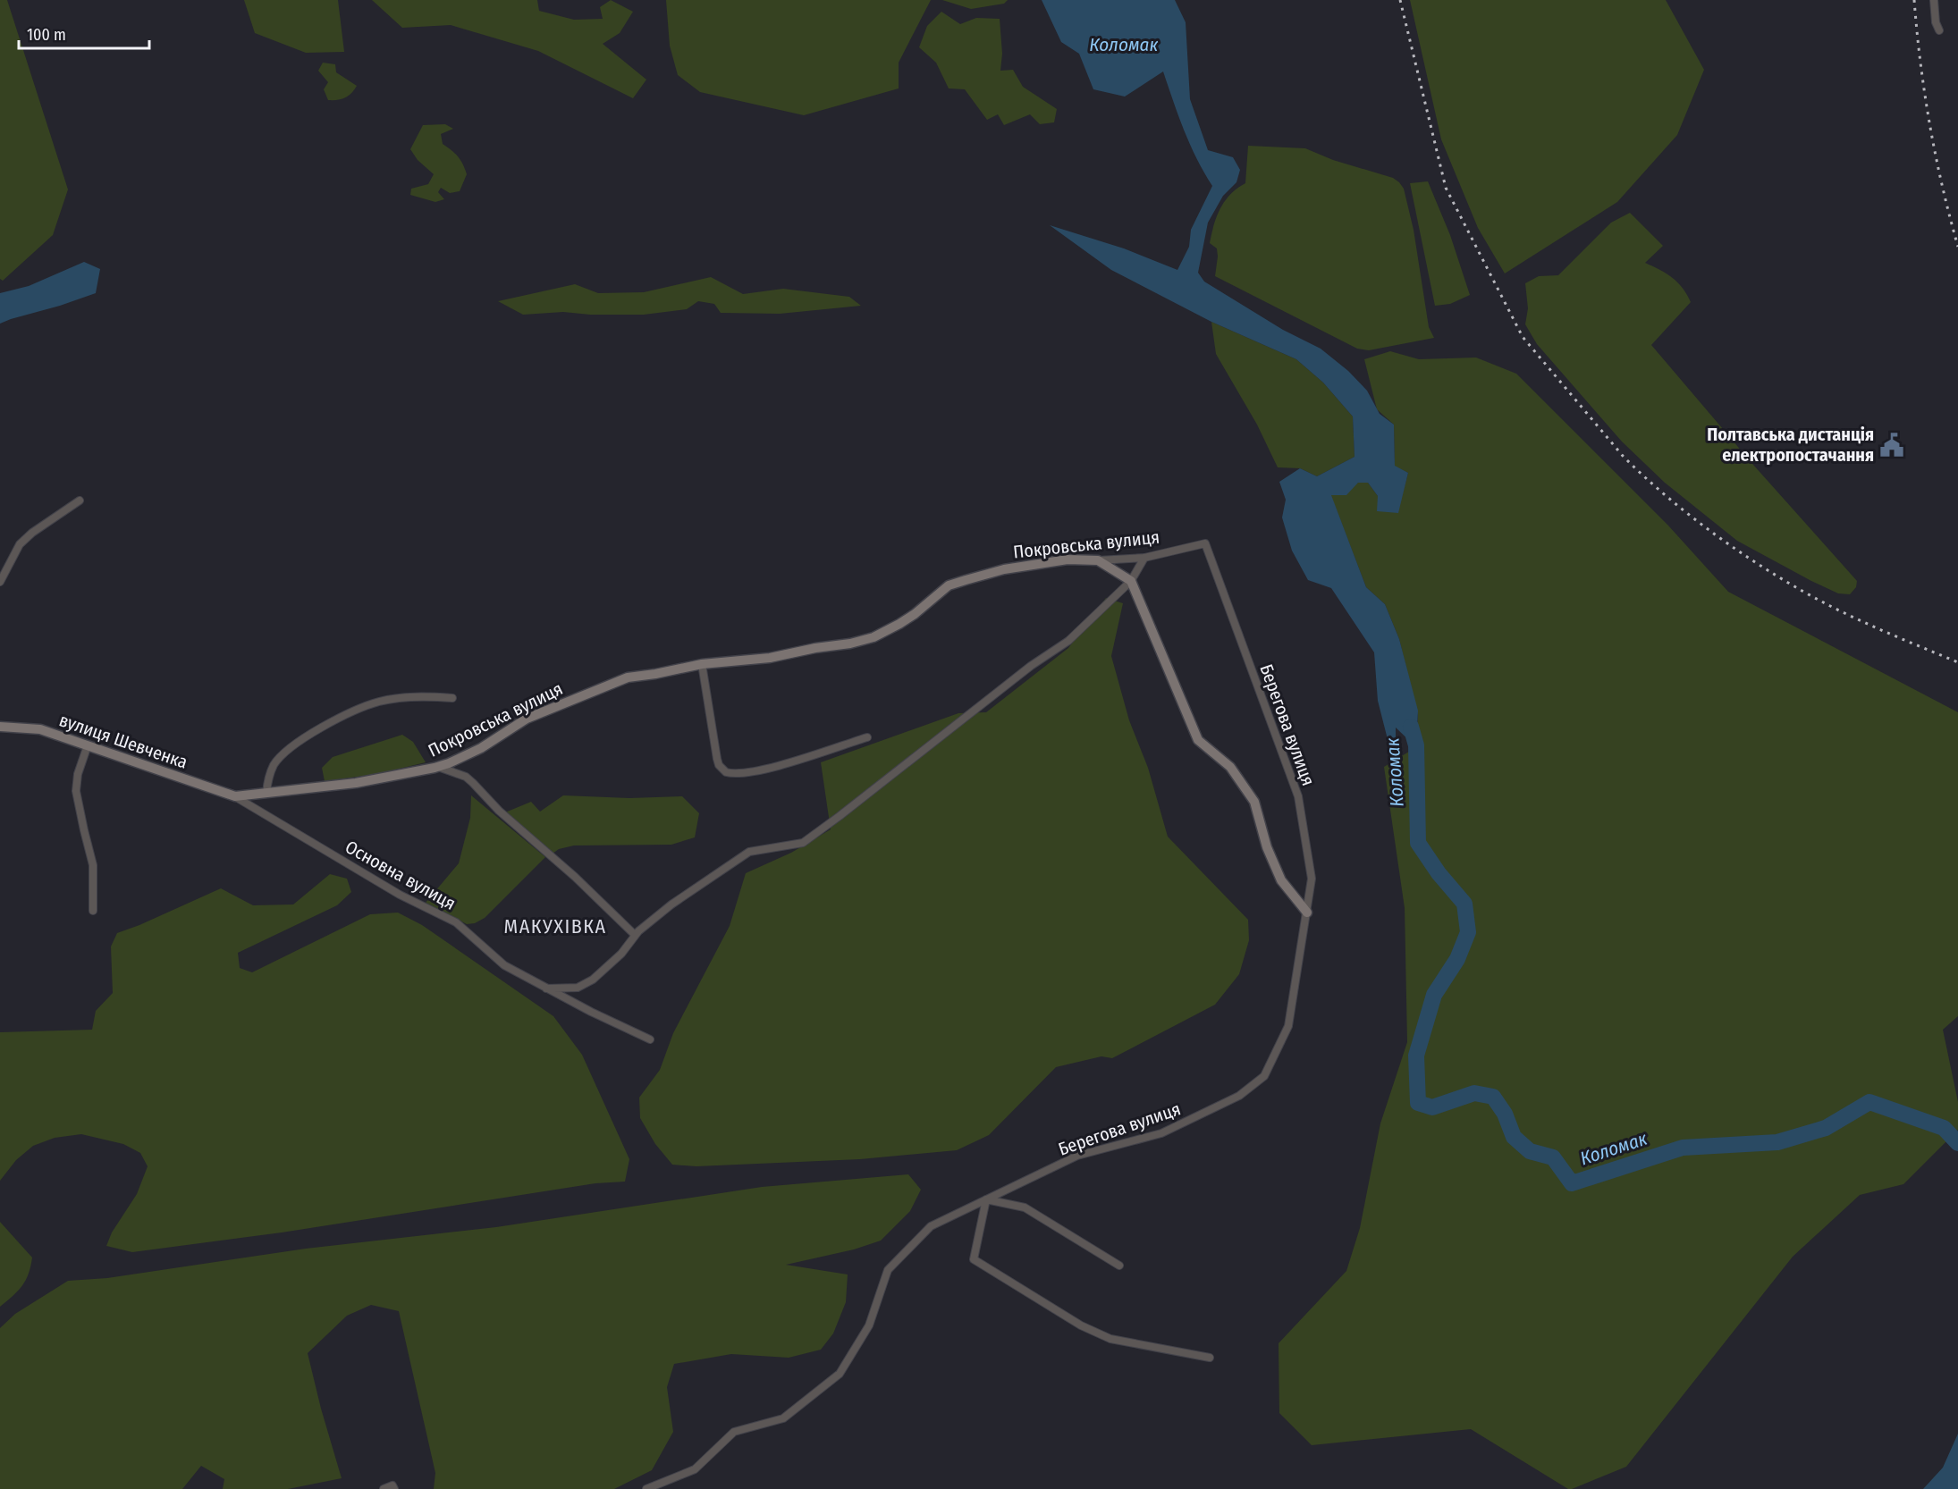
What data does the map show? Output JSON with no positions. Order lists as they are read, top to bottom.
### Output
{
  "streets": {
    "street": [
      "Покровська вулиця",
      "Берегова вулиця",
      "вулиця Шевченка",
      "Основна вулиця"
    ]
  },
  "crossings": [
    ["Покровська вулиця", "Берегова вулиця"],
    ["Покровська вулиця", "вулиця Шевченка"],
    ["Покровська вулиця", "Основна вулиця"],
    ["вулиця Шевченка", "Основна вулиця"]
  ],
  "districts": ["МАКУХІВКА"],
  "water": ["Коломак"],
  "places": {
    "public building": ["Полтавська дистанція електропостачання"]
  },
  "scale_bar": "100 m"
}
